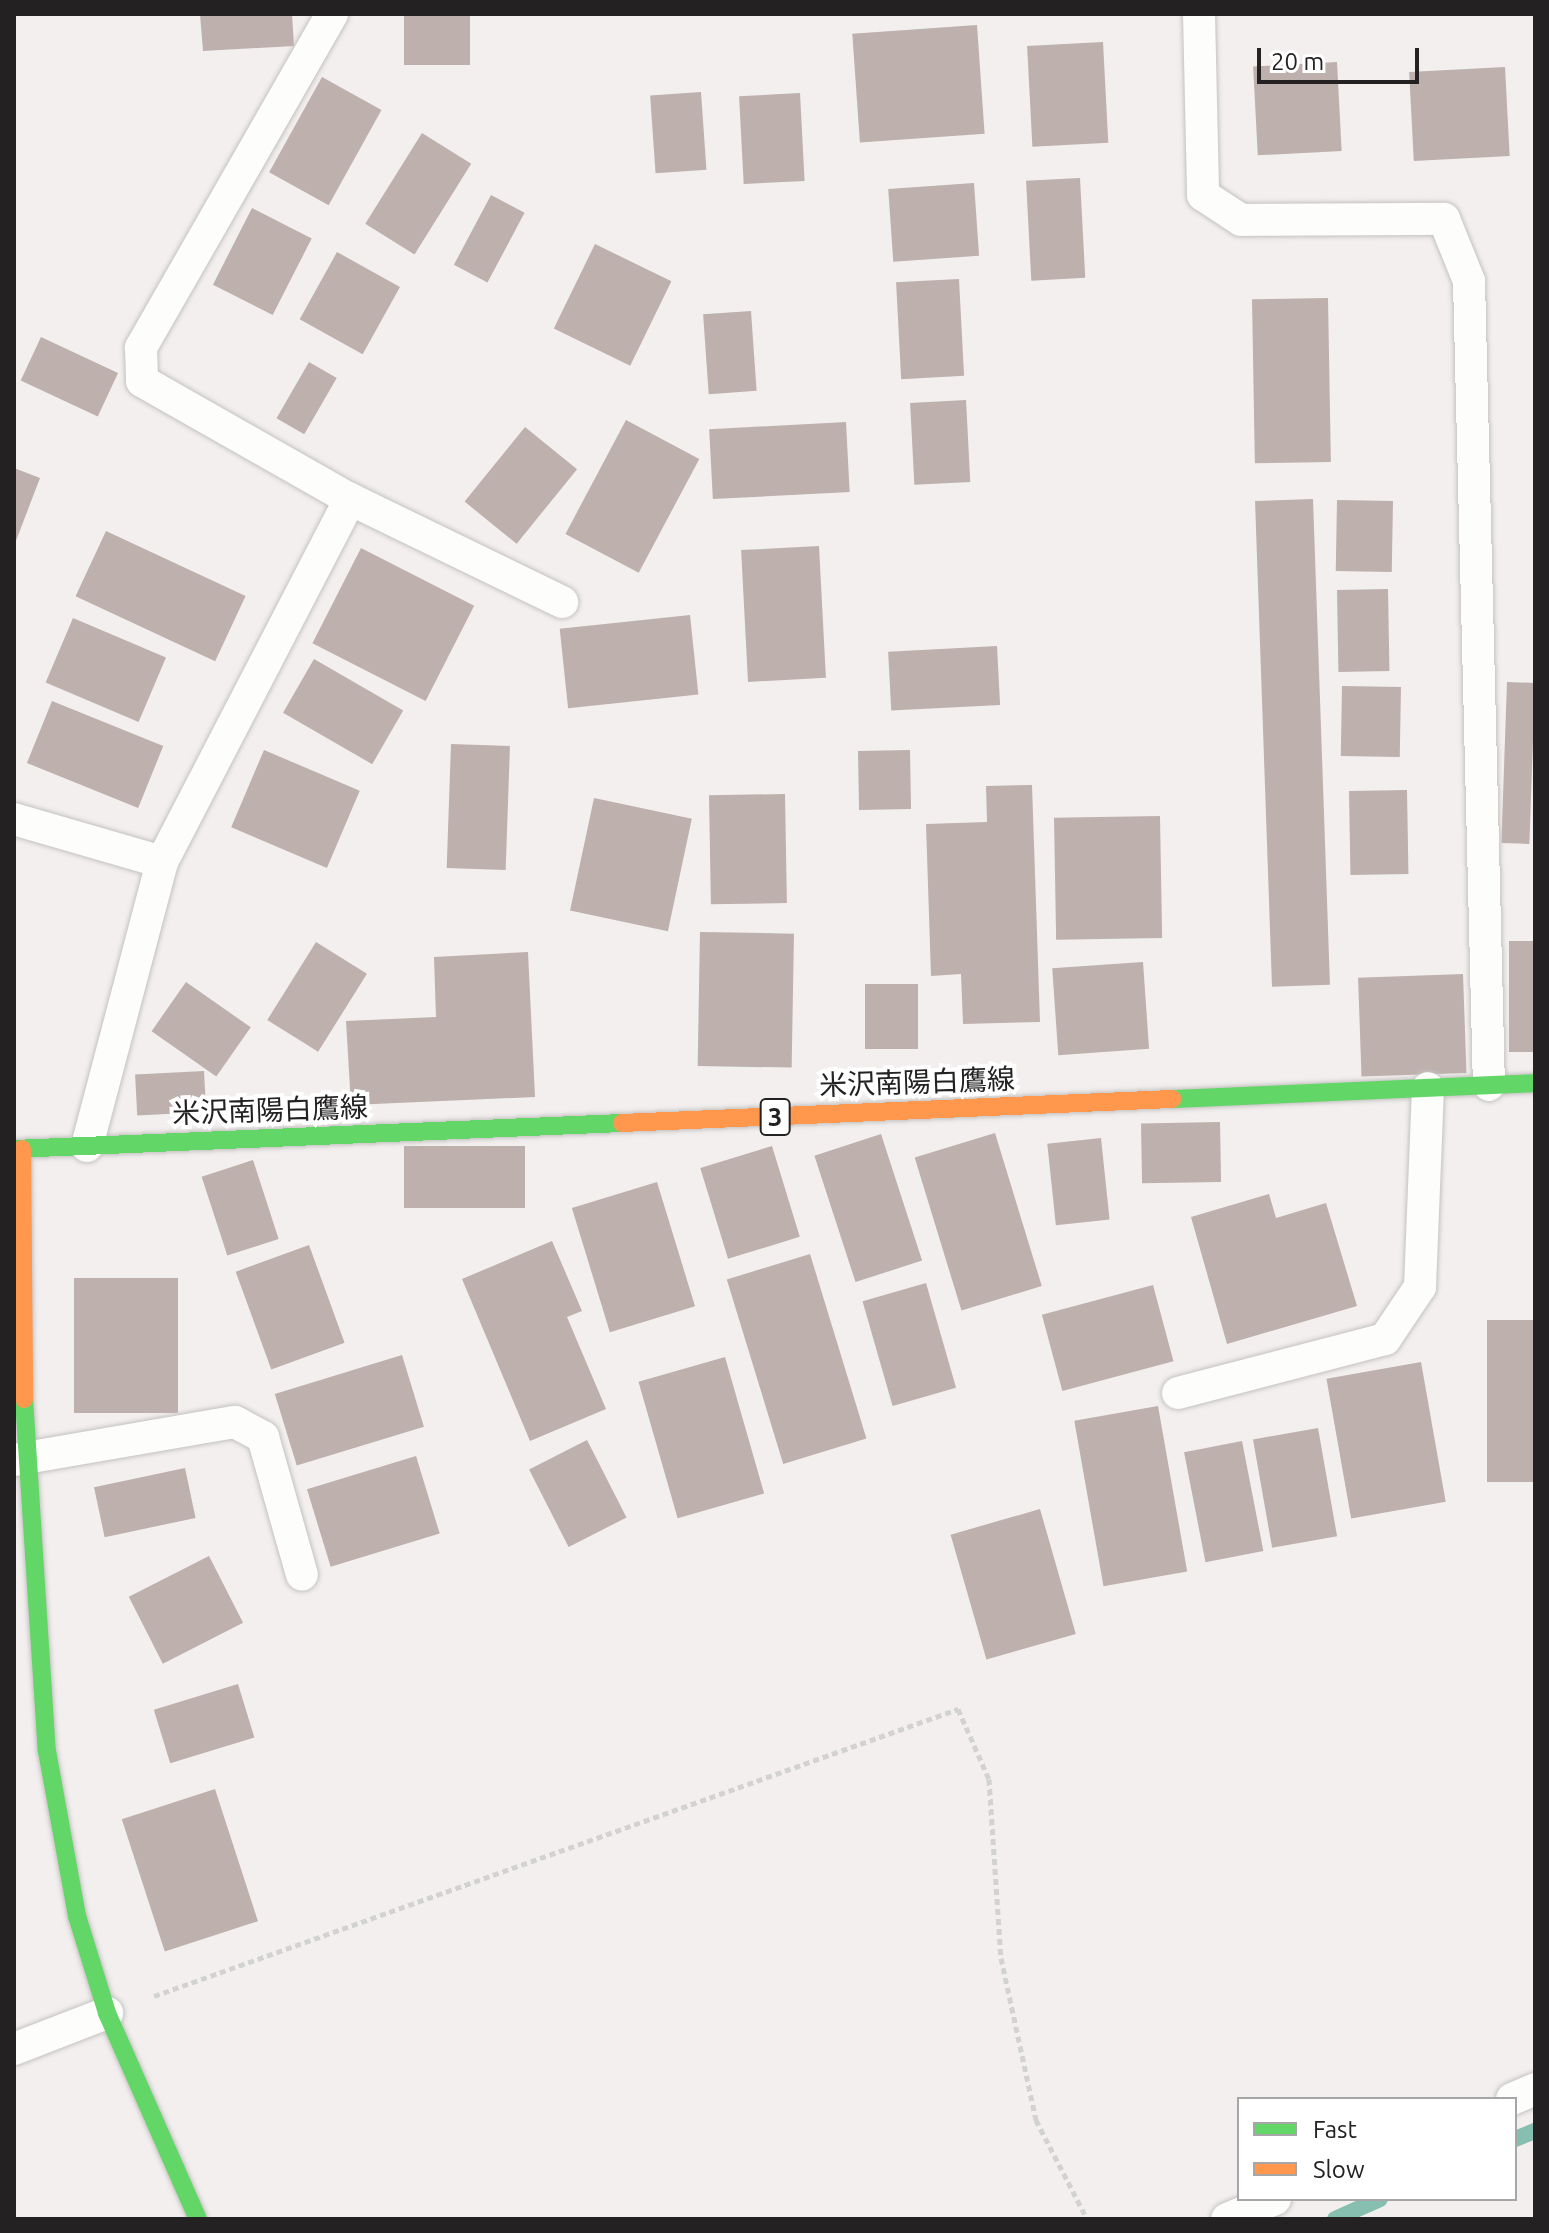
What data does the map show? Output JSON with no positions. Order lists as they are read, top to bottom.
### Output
{
  "streets": {
    "main road": ["米沢南陽白鷹線", "3"]
  },
  "legend": ["Fast", "Slow"],
  "scale_bar": "20 m"
}
